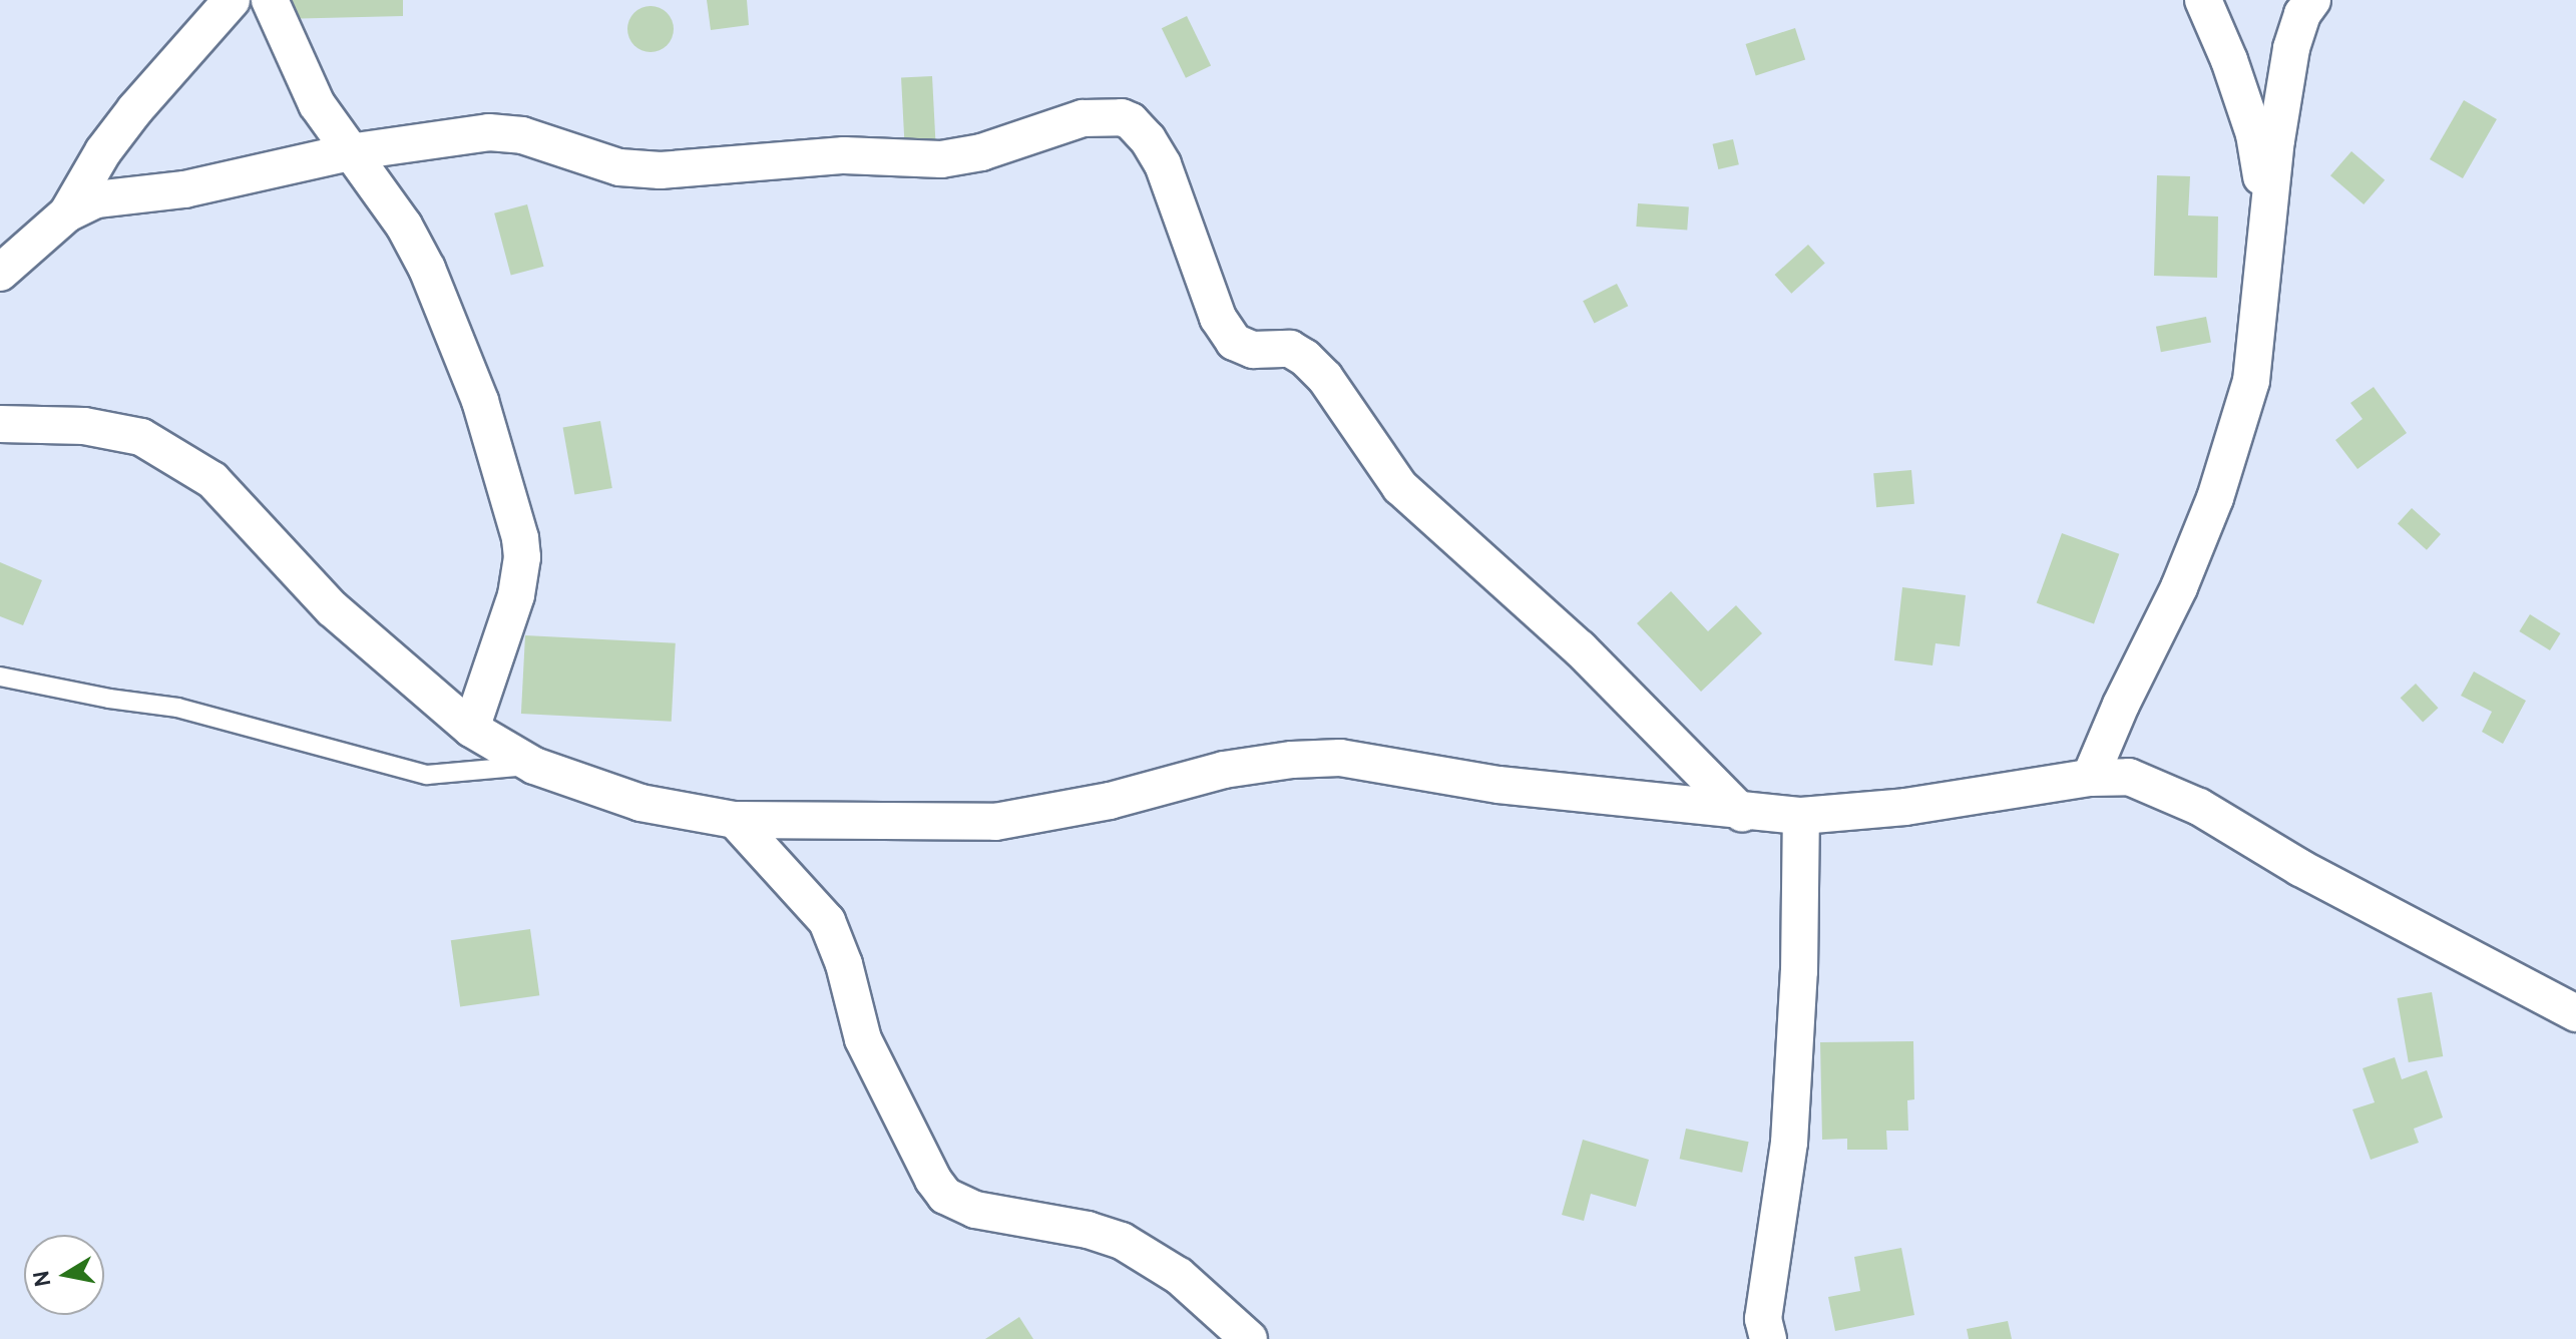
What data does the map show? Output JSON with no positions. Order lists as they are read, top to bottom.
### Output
{
  "north": "left"
}
